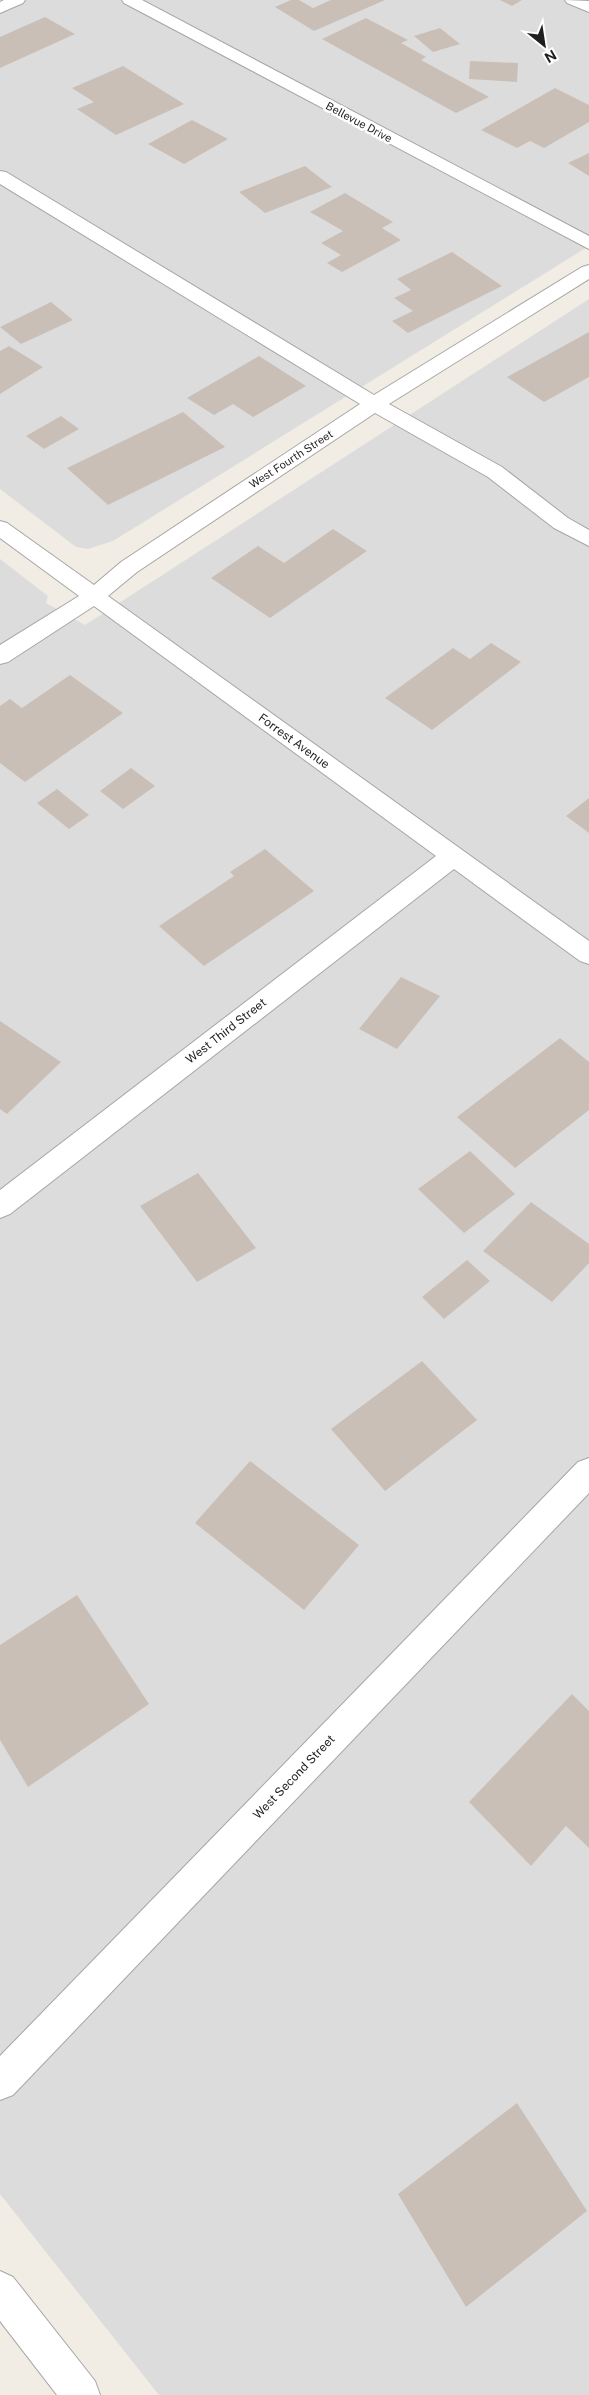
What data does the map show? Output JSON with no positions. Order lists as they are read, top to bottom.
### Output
{
  "streets": {
    "street": [
      "Bellevue Drive",
      "West Fourth Street",
      "Forrest Avenue",
      "West Third Street",
      "West Second Street"
    ]
  },
  "crossings": [
    ["West Fourth Street", "Forrest Avenue"],
    ["Forrest Avenue", "West Third Street"]
  ],
  "north": "bottom right"
}
